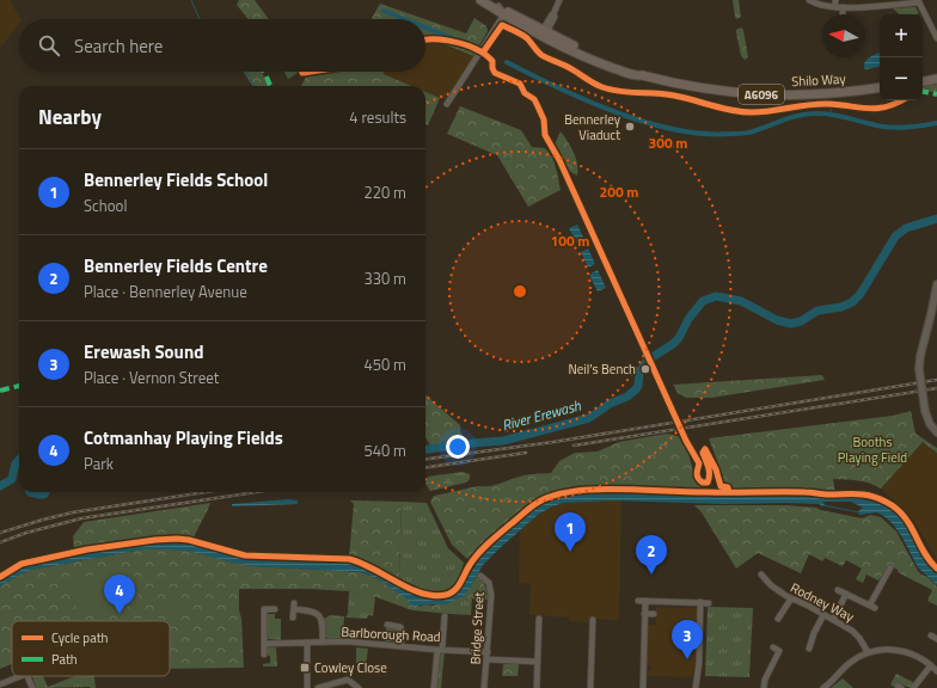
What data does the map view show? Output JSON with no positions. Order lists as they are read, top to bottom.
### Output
{
  "streets": {
    "main road": ["Shilo Way", "A6096"],
    "street": ["Rodney Way", "Bridge Street", "Barlborough Road"]
  },
  "crossings": [
    ["Bridge Street", "Barlborough Road"]
  ],
  "water": ["River Erewash"],
  "parks": ["Booths Playing Field"],
  "places": {
    "other": ["Bennerley Viaduct", "Neil's Bench"],
    "transit": ["Cowley Close"]
  },
  "legend": ["Cycle path", "Path"],
  "north": "left",
  "page": {
    "map_buttons": ["+", "−"],
    "search": "Search here",
    "heading": ["Nearby", "4 results"],
    "list": [
      {
        "mark": "1",
        "name": "Bennerley Fields School",
        "note": "School",
        "value": "220 m"
      },
      {
        "mark": "2",
        "name": "Bennerley Fields Centre",
        "note": "Place · Bennerley Avenue",
        "value": "330 m"
      },
      {
        "mark": "3",
        "name": "Erewash Sound",
        "note": "Place · Vernon Street",
        "value": "450 m"
      },
      {
        "mark": "4",
        "name": "Cotmanhay Playing Fields",
        "note": "Park",
        "value": "540 m"
      }
    ],
    "pins": [
      "1",
      "2",
      "4",
      "3"
    ]
  },
  "rings": ["300 m", "200 m", "100 m"]
}
